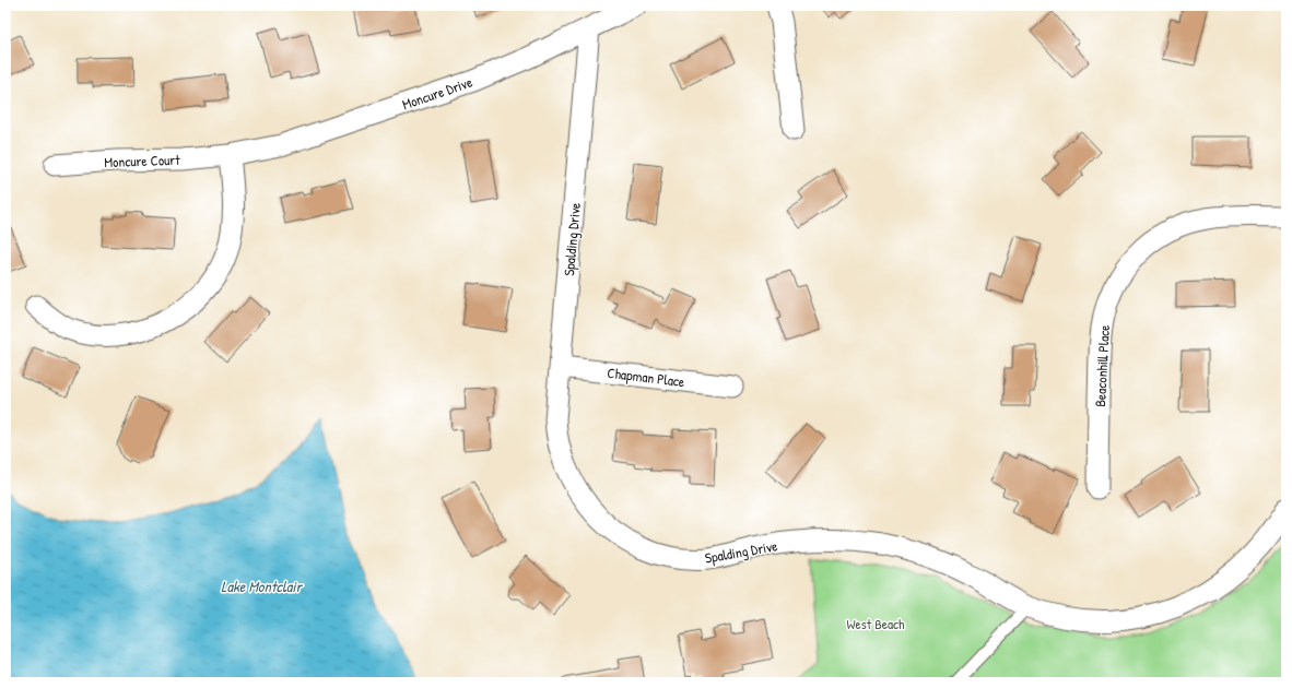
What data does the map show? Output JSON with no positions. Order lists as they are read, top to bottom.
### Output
{
  "streets": {
    "street": [
      "Moncure Drive",
      "Moncure Court",
      "Spalding Drive",
      "Beaconhill Place",
      "Chapman Place"
    ]
  },
  "crossings": [
    ["Moncure Drive", "Moncure Court"],
    ["Moncure Drive", "Spalding Drive"],
    ["Spalding Drive", "Chapman Place"]
  ],
  "water": ["Lake Montclair"],
  "parks": ["West Beach"]
}
